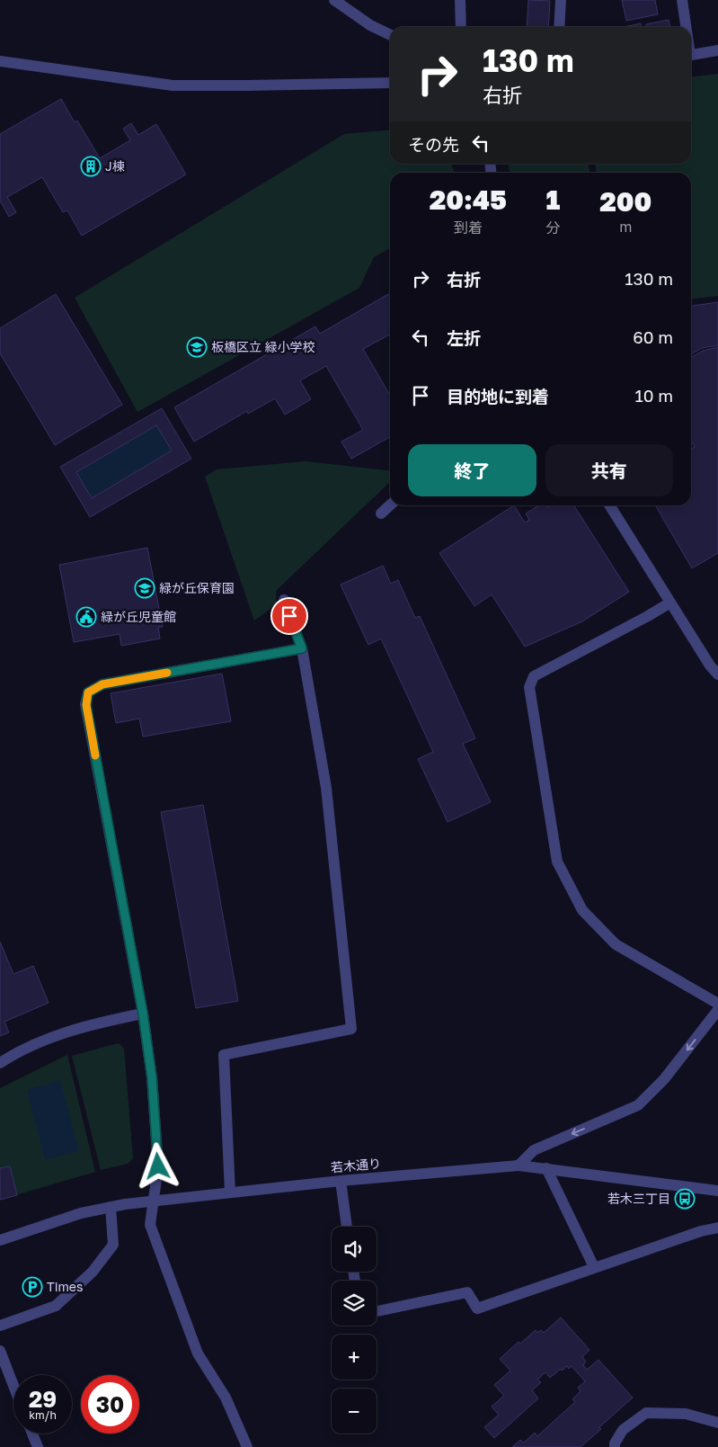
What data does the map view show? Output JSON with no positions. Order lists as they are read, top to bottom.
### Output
{
  "streets": {
    "street": ["若木通り"]
  },
  "places": {
    "building": ["J棟"],
    "school or university": ["板橋区立 緑小学校", "緑が丘保育園"],
    "public building": ["緑が丘児童館"],
    "bus stop": ["若木三丁目"],
    "parking": ["Times"]
  },
  "page": {
    "turn": ["130 m", "右折"],
    "then": "その先",
    "eta": [
      "20:45",
      "到着",
      "1",
      "分",
      "200",
      "m"
    ],
    "list": [
      {
        "name": "右折",
        "value": "130 m"
      },
      {
        "name": "左折",
        "value": "60 m"
      },
      {
        "name": "目的地に到着",
        "value": "10 m"
      }
    ],
    "buttons": ["終了", "共有"],
    "map_buttons": ["+", "−"],
    "speed": "29 km/h",
    "limit": "30"
  }
}
